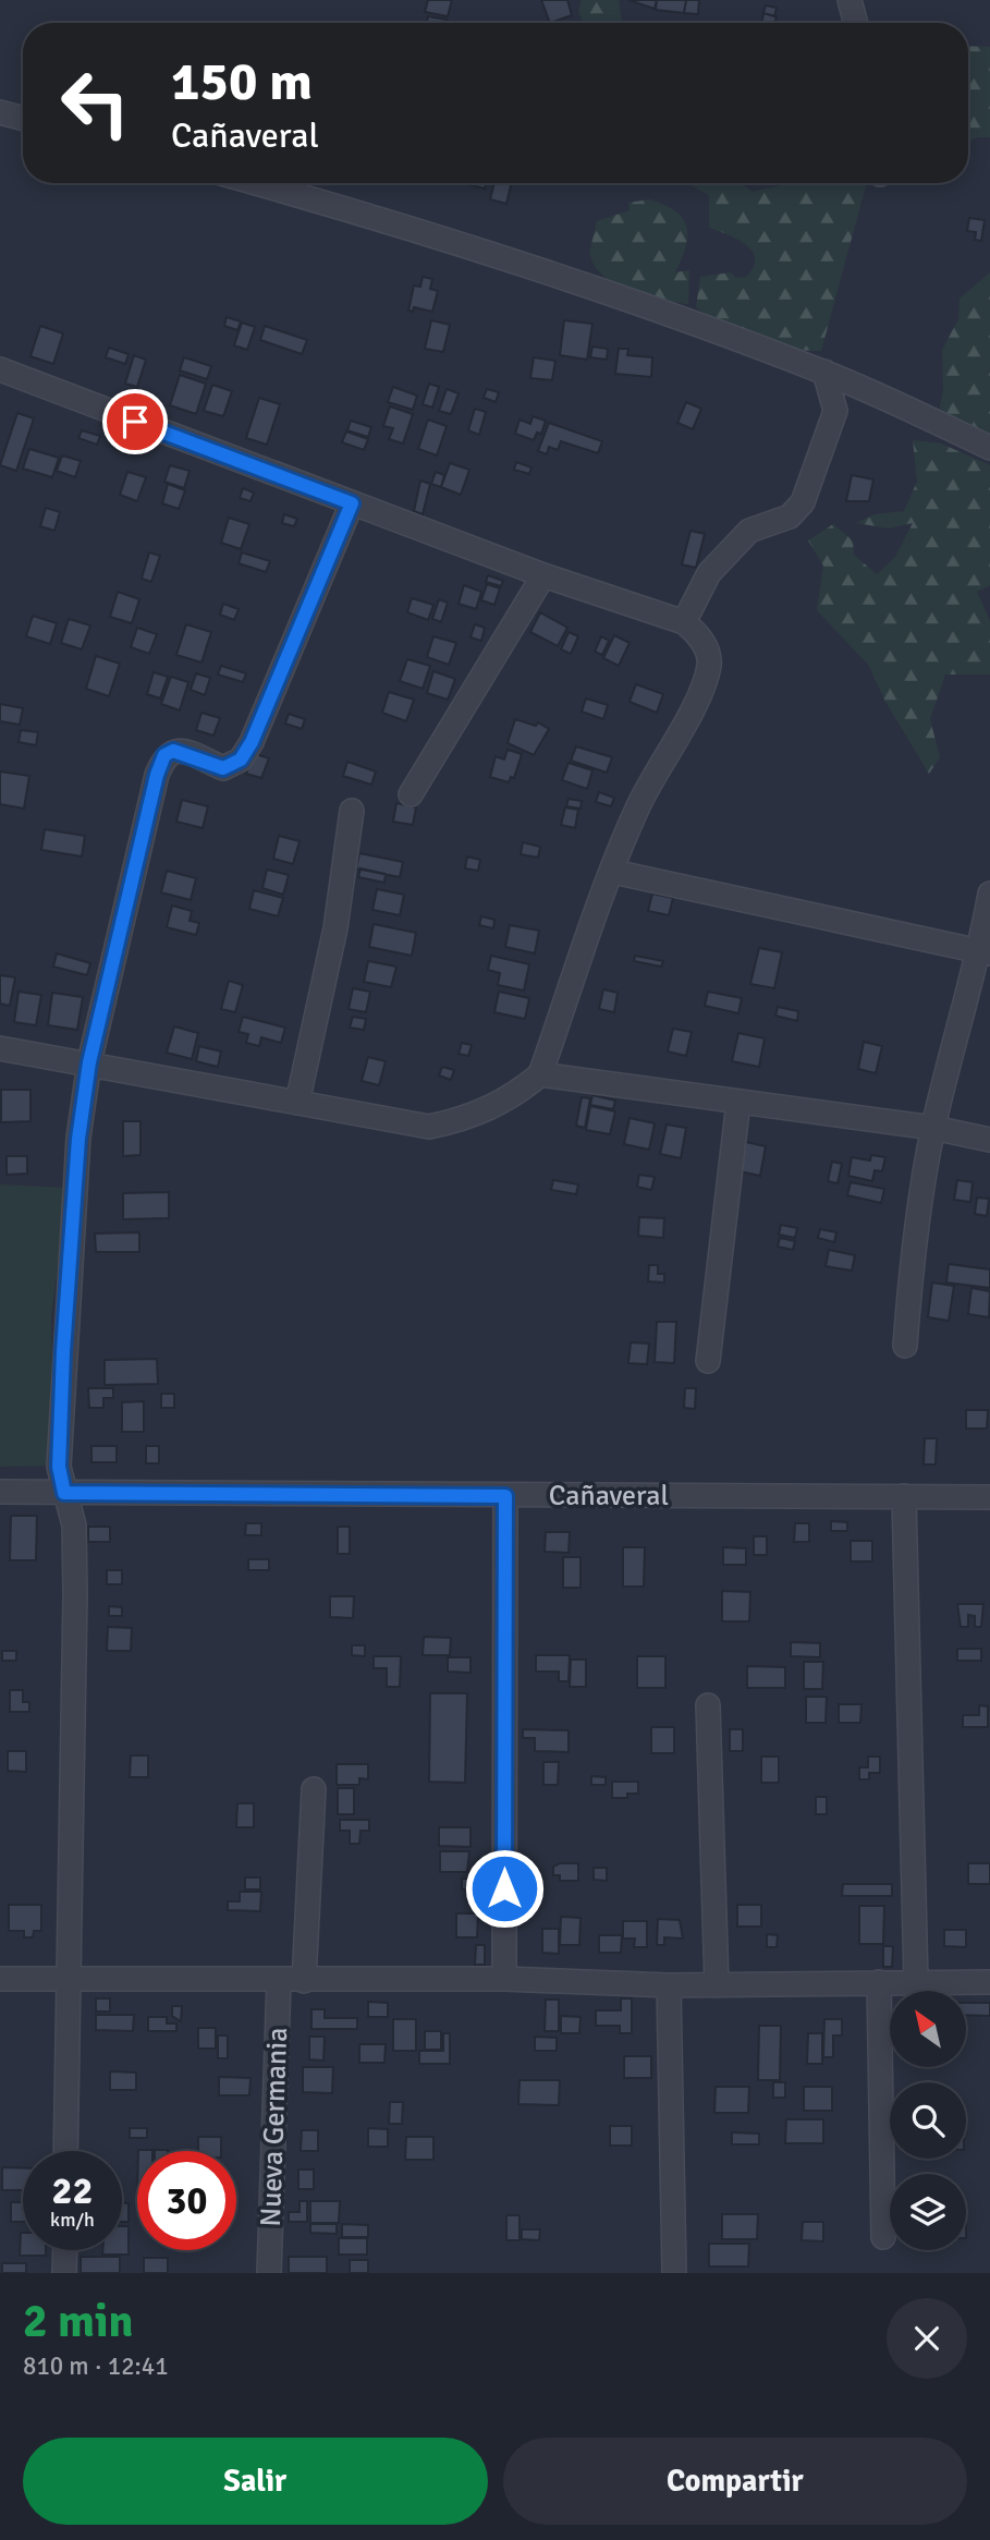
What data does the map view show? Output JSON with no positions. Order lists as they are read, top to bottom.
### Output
{
  "streets": {
    "street": ["Cañaveral", "Nueva Germania"]
  },
  "north": "top left",
  "page": {
    "turn": ["150 m", "Cañaveral"],
    "speed": "22 km/h",
    "limit": "30",
    "heading": ["2 min", "810 m · 12:41"],
    "buttons": ["Salir", "Compartir"]
  }
}
